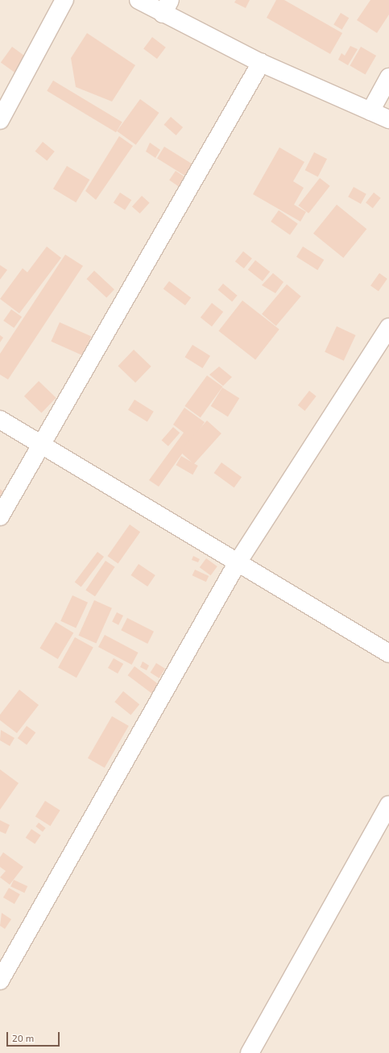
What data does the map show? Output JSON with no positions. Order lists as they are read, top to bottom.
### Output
{
  "scale_bar": "20 m"
}
